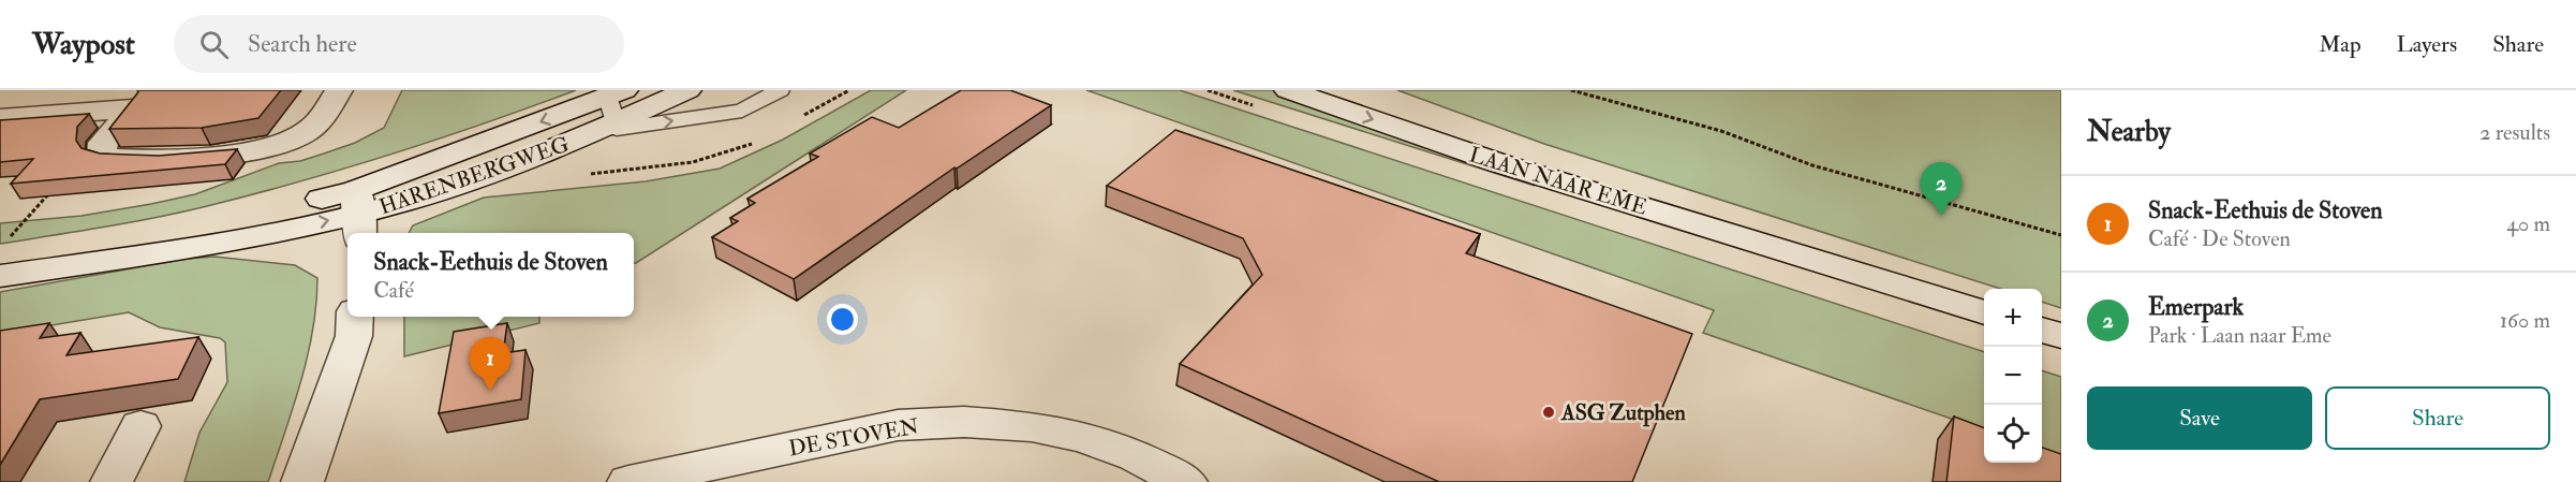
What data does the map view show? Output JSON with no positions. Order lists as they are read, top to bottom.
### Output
{
  "streets": {
    "street": ["HARENBERGWEG", "LAAN NAAR EME", "DE STOVEN"]
  },
  "places": ["ASG Zutphen"],
  "page": {
    "header": "Waypost",
    "search": "Search here",
    "nav": ["Map", "Layers", "Share"],
    "heading": ["Nearby", "2 results"],
    "pins": ["2", "1"],
    "list": [
      {
        "mark": "1",
        "name": "Snack-Eethuis de Stoven",
        "note": "Café · De Stoven",
        "value": "40 m"
      },
      {
        "mark": "2",
        "name": "Emerpark",
        "note": "Park · Laan naar Eme",
        "value": "160 m"
      }
    ],
    "popup": ["Snack-Eethuis de Stoven", "Café"],
    "map_buttons": ["+", "−"],
    "buttons": ["Save", "Share"]
  }
}
